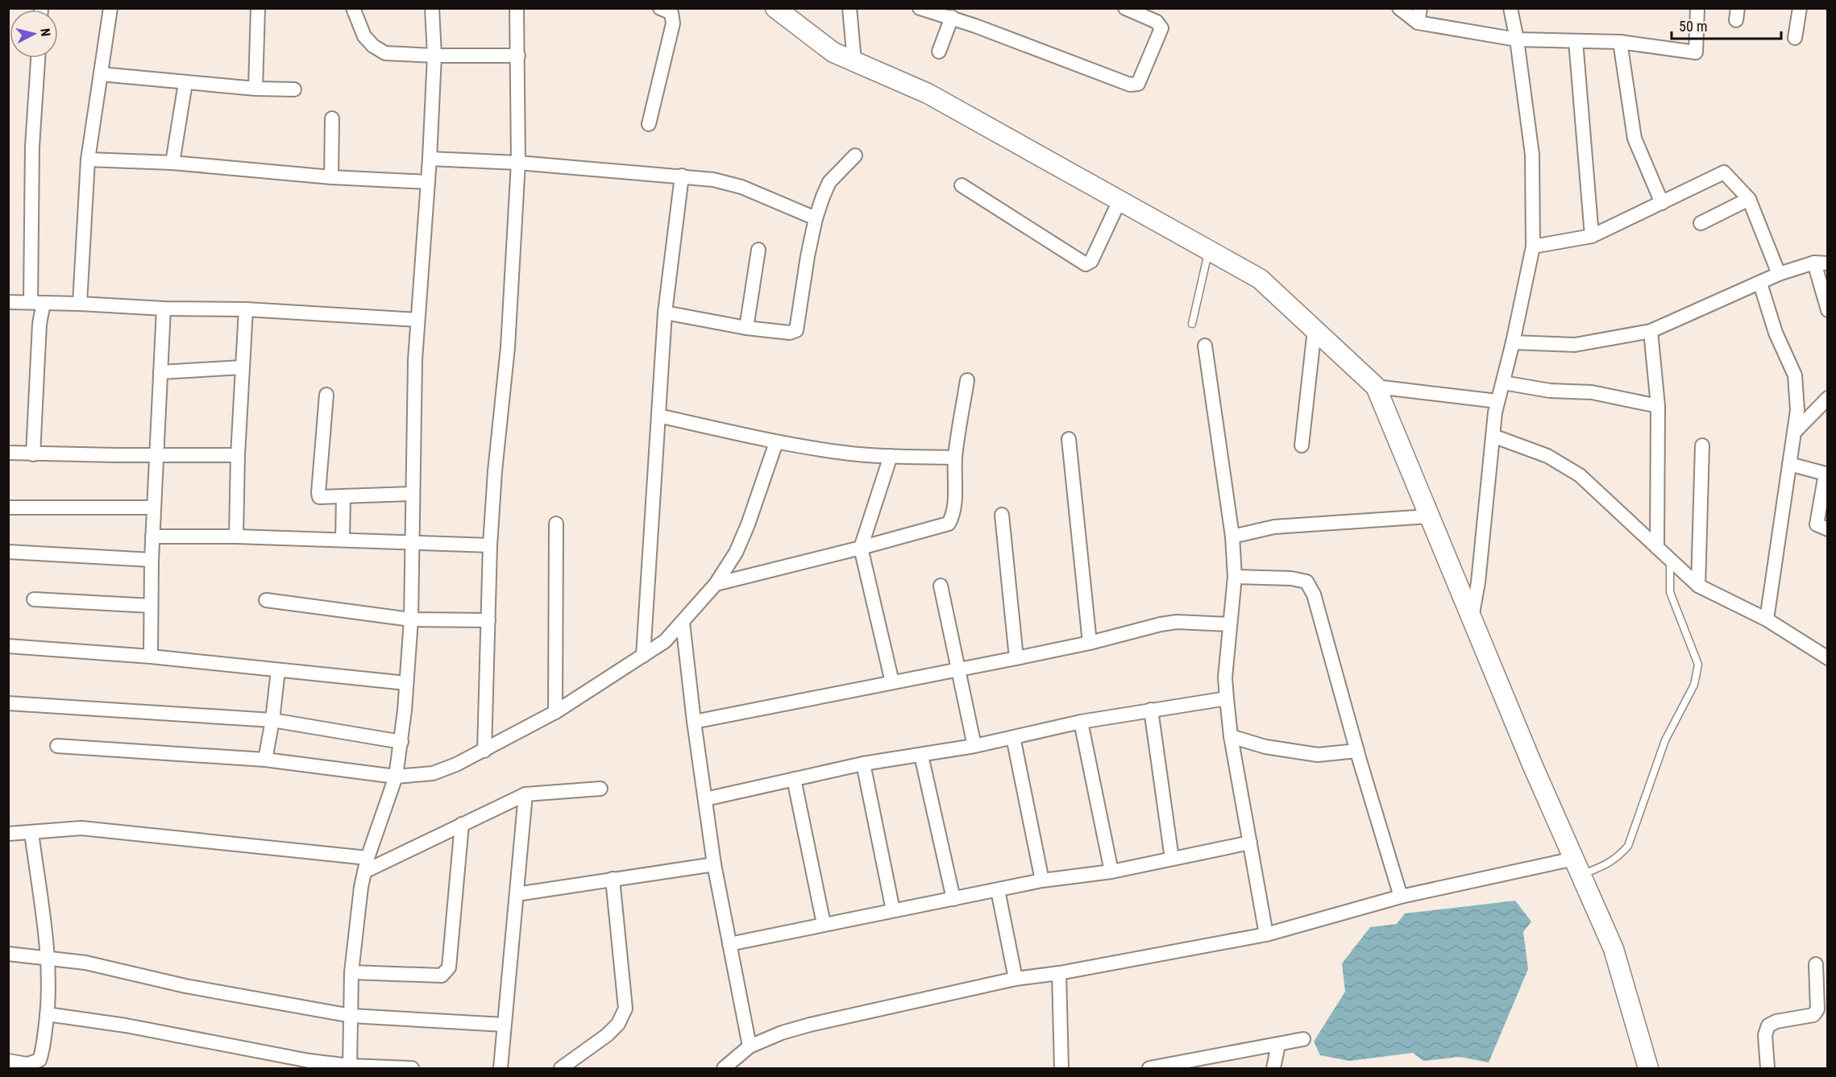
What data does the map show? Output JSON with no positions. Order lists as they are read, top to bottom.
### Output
{
  "scale_bar": "50 m",
  "north": "right"
}
